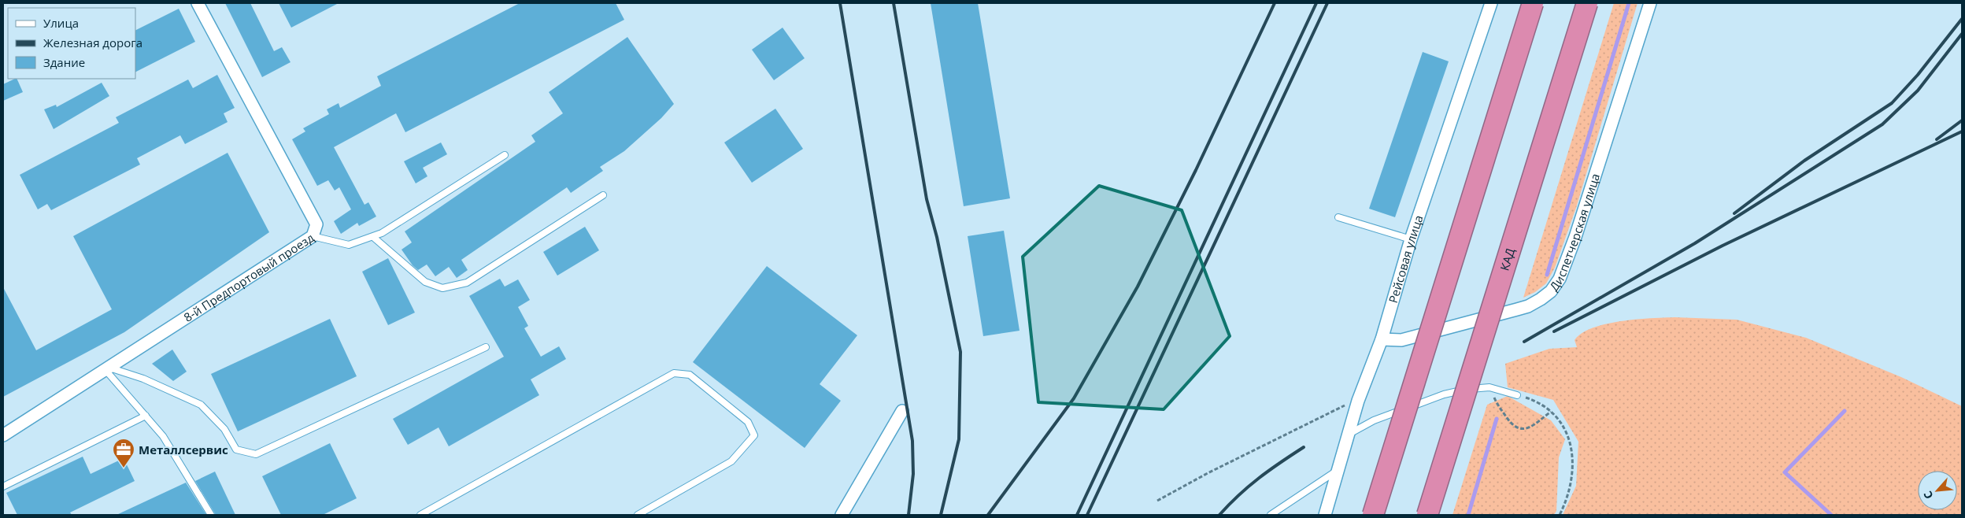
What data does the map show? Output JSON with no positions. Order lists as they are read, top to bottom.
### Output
{
  "streets": {
    "highway": ["КАД"],
    "street": ["Диспетчерская улица", "Рейсовая улица", "8-й Предпортовый проезд"]
  },
  "crossings": [
    ["Диспетчерская улица", "Рейсовая улица"]
  ],
  "places": {
    "office": ["Металлсервис"]
  },
  "legend": ["Улица", "Железная дорога", "Здание"],
  "north": "bottom left"
}
